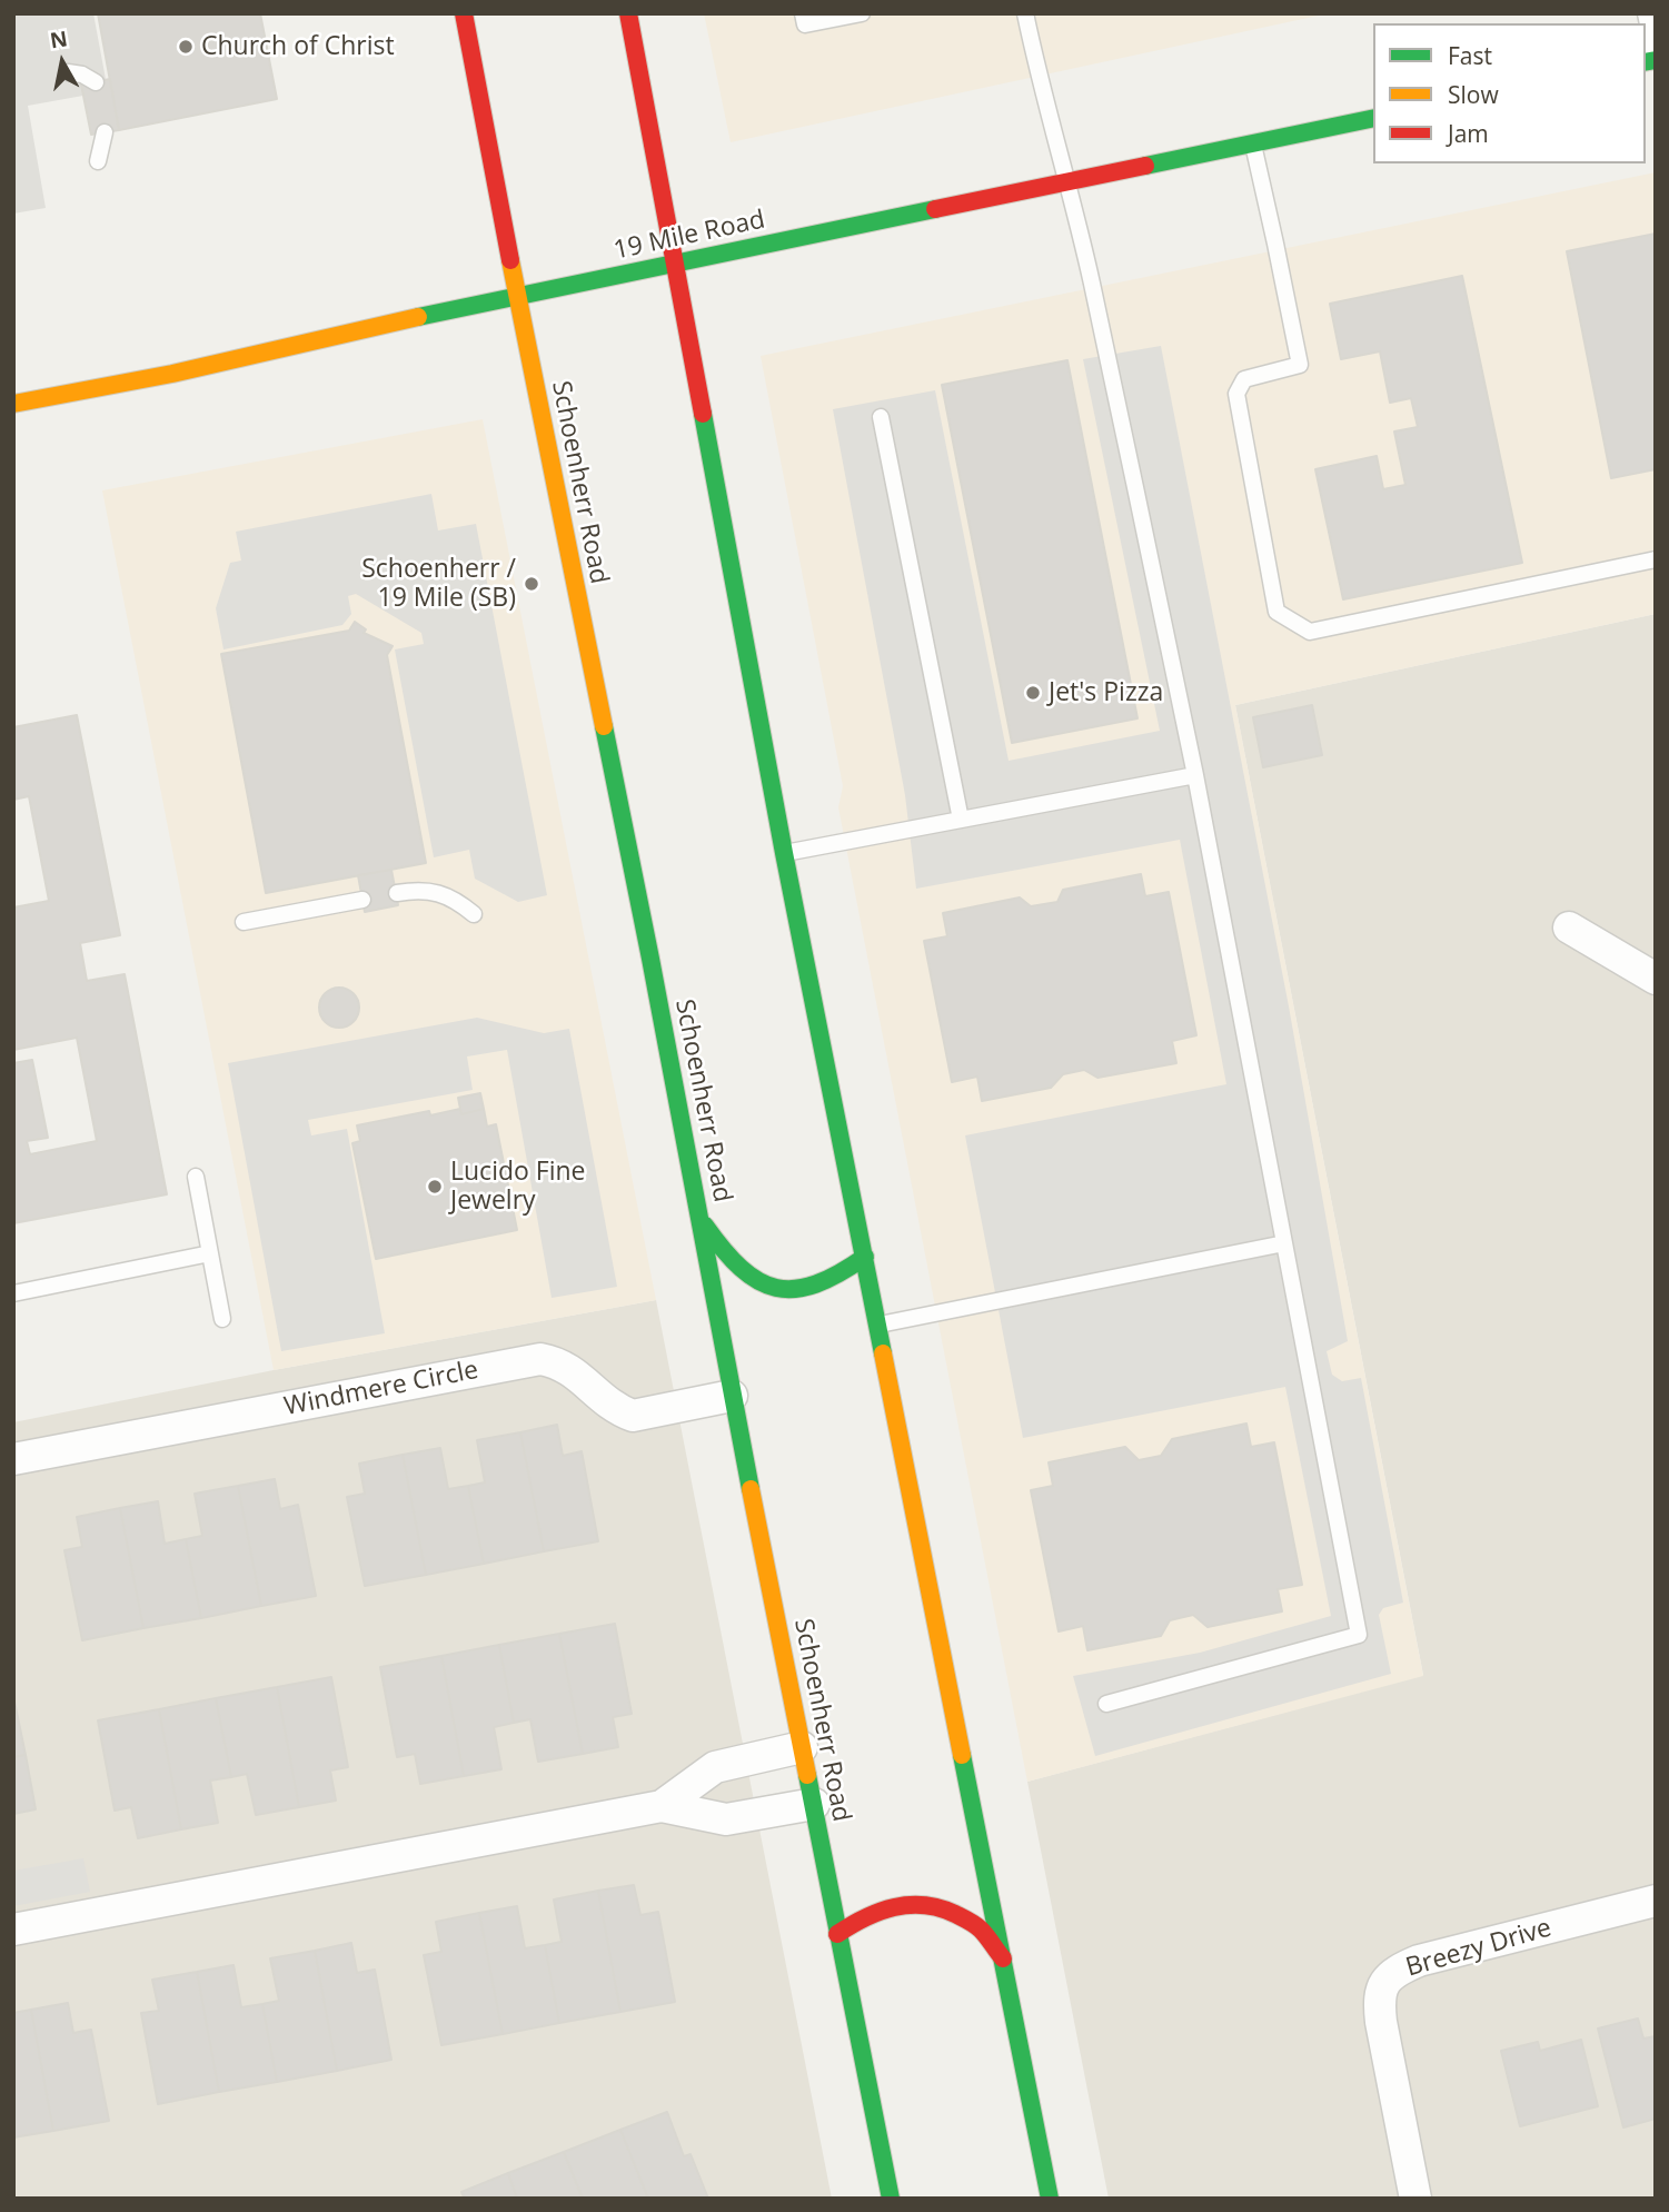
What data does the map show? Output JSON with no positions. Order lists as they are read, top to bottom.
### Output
{
  "streets": {
    "main road": ["19 Mile Road", "Schoenherr Road"],
    "street": ["Windmere Circle", "Breezy Drive"]
  },
  "crossings": [
    ["19 Mile Road", "Schoenherr Road"],
    ["Schoenherr Road", "Windmere Circle"]
  ],
  "places": [
    "Church of Christ",
    "Schoenherr / 19 Mile (SB)",
    "Jet's Pizza",
    "Lucido Fine Jewelry"
  ],
  "legend": ["Fast", "Slow", "Jam"],
  "north": "top"
}
